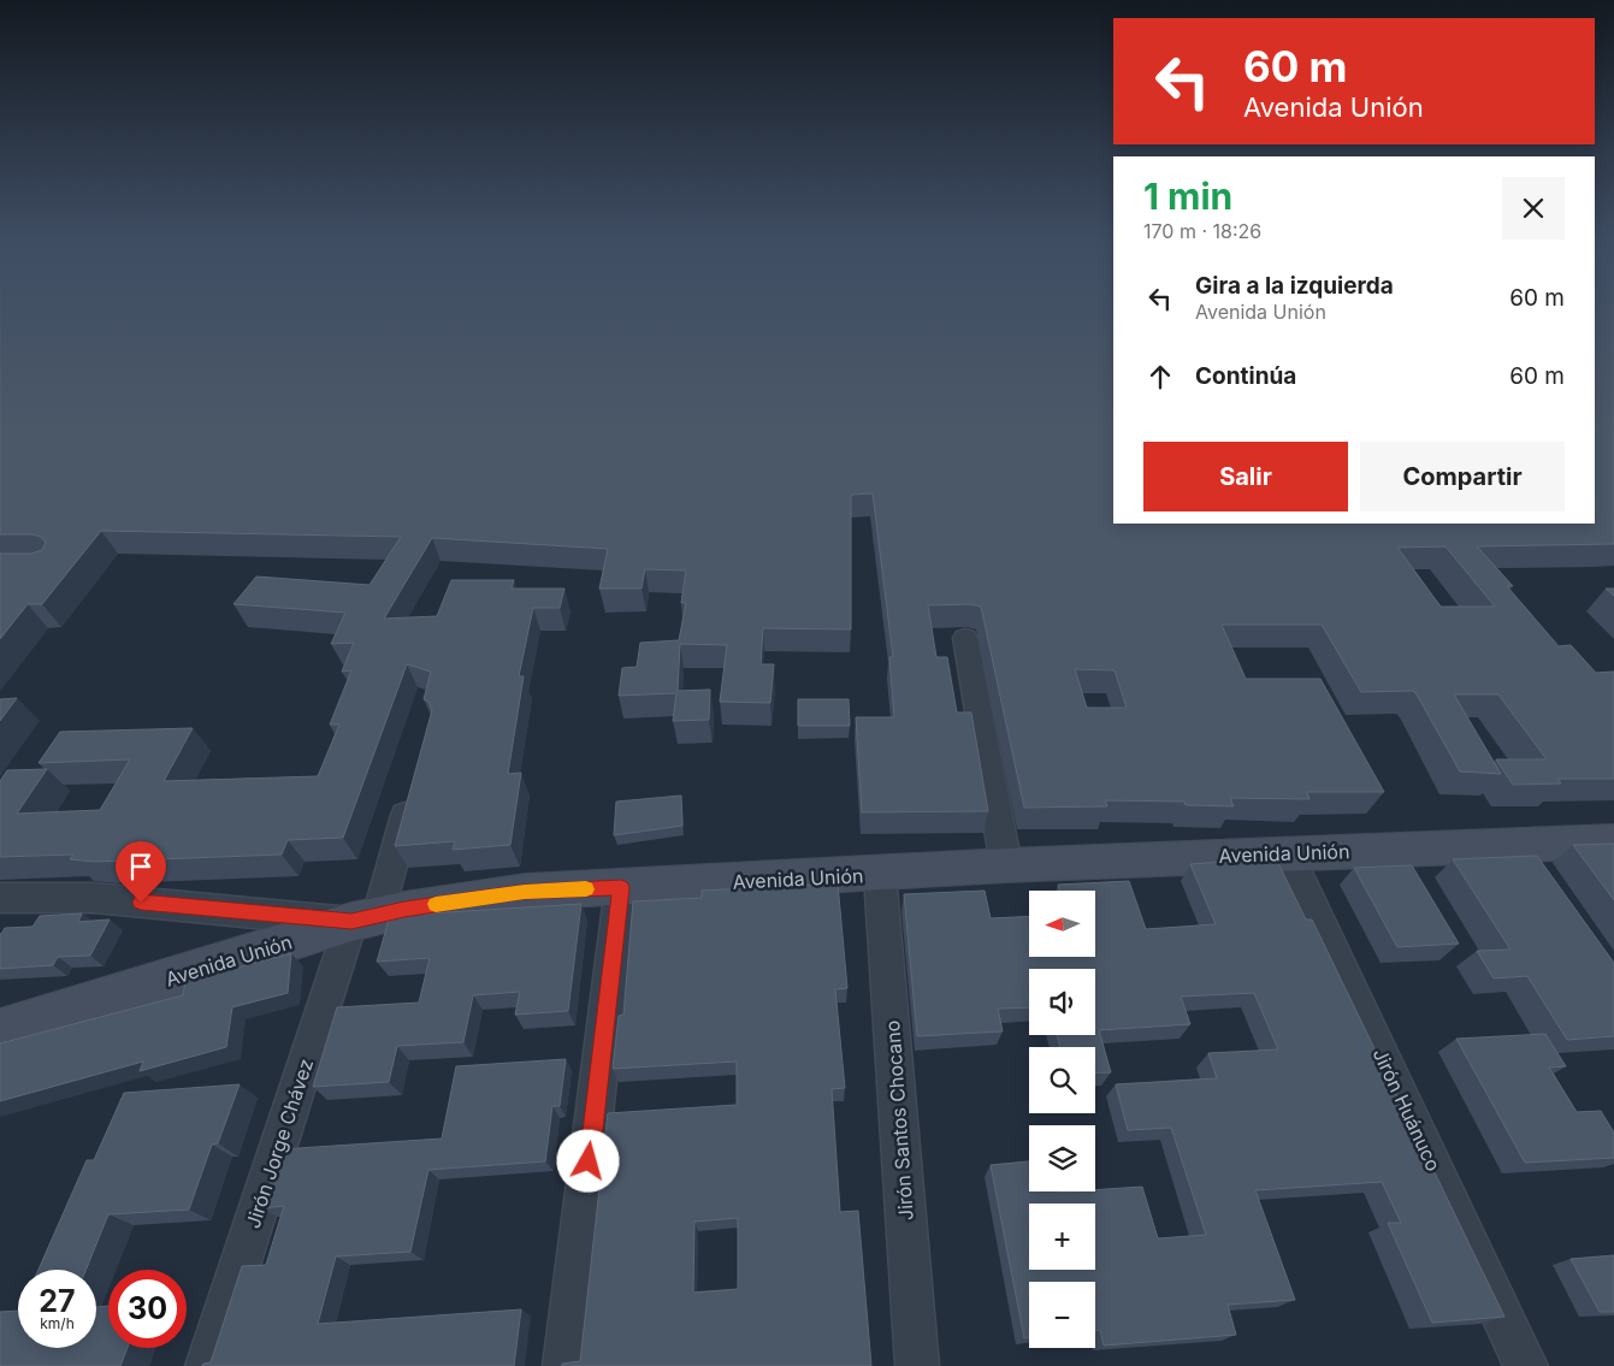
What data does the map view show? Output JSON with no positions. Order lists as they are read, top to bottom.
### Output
{
  "streets": {
    "main road": ["Avenida Unión"],
    "street": ["Jirón Huánuco", "Jirón Santos Chocano", "Jirón Jorge Chávez"]
  },
  "crossings": [
    ["Avenida Unión", "Jirón Huánuco"],
    ["Avenida Unión", "Jirón Santos Chocano"],
    ["Avenida Unión", "Jirón Jorge Chávez"]
  ],
  "north": "left",
  "page": {
    "turn": ["60 m", "Avenida Unión"],
    "heading": ["1 min", "170 m · 18:26"],
    "list": [
      {
        "name": "Gira a la izquierda",
        "note": "Avenida Unión",
        "value": "60 m"
      },
      {
        "name": "Continúa",
        "value": "60 m"
      }
    ],
    "buttons": ["Salir", "Compartir"],
    "map_buttons": ["+", "−"],
    "speed": "27 km/h",
    "limit": "30"
  }
}
